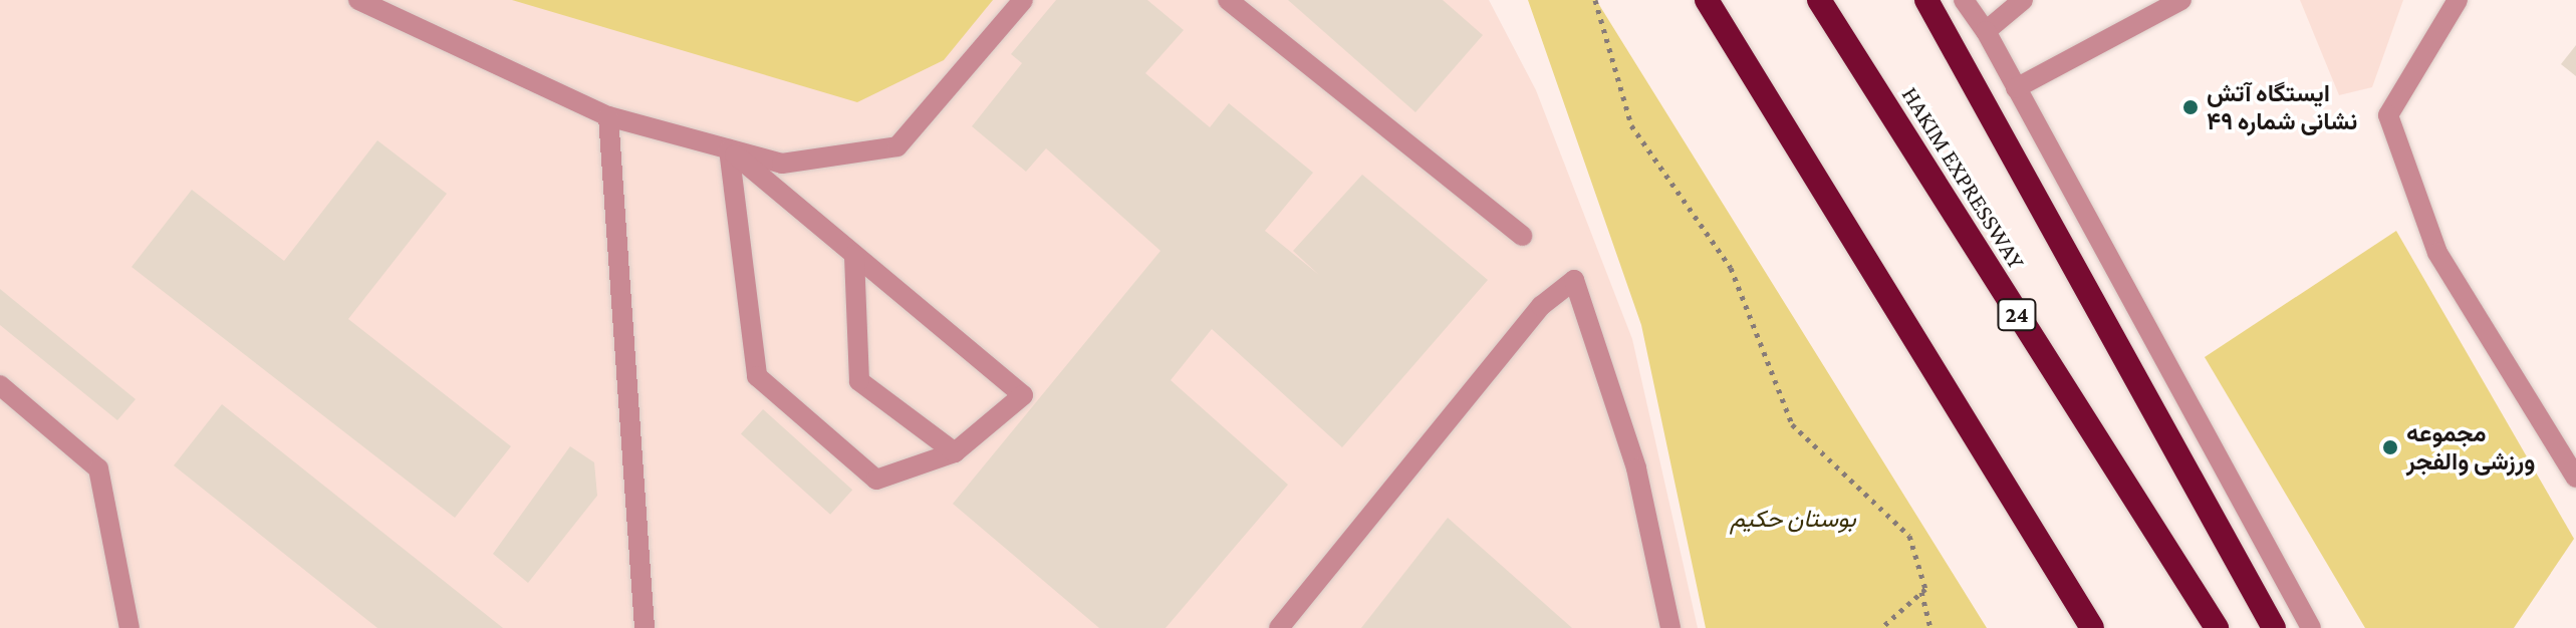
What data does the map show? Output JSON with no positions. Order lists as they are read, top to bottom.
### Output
{
  "streets": {
    "highway": ["HAKIM EXPRESSWAY", "24"]
  },
  "parks": ["بوستان حکیم"],
  "places": ["ایستگاه آتش نشانی شماره ۴۹", "مجموعه ورزشی والفجر"]
}
